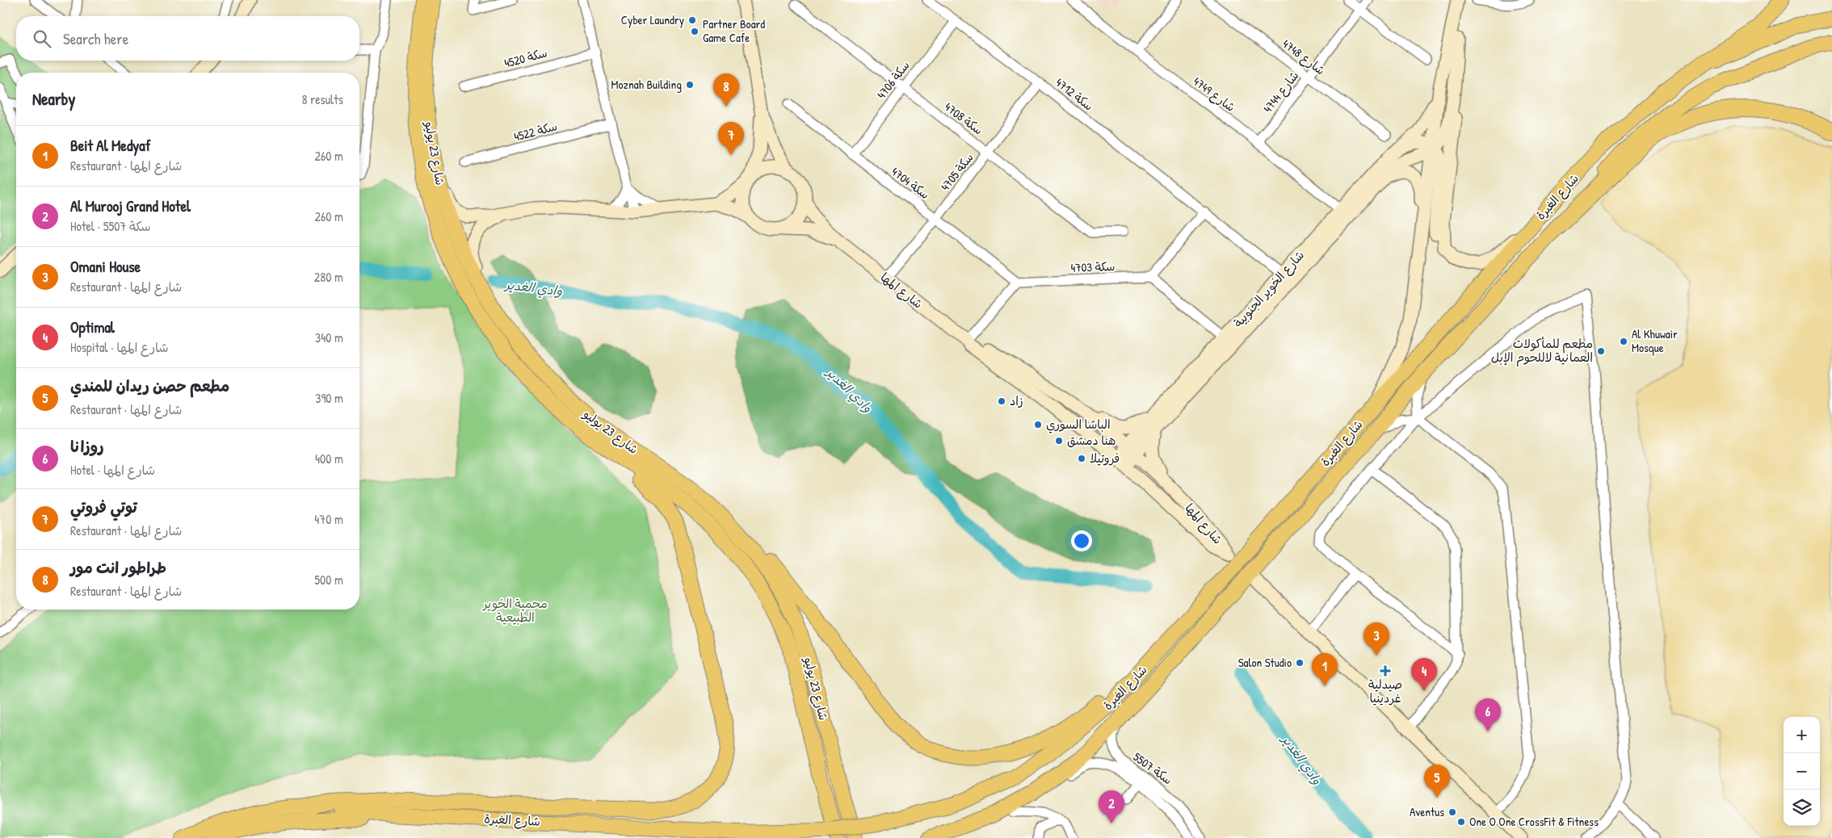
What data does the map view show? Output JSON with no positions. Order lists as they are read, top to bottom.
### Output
{
  "streets": {
    "main road": ["شارع 23 يوليو", "شارع الغبرة"],
    "street": [
      "4748 شارع",
      "سكة 4520",
      "4706 سكة",
      "4744 شارع",
      "سكة 4712",
      "4749 شارع",
      "سكة 4708",
      "سكة 4522",
      "4705 سكة",
      "سكة 4704",
      "4703 سكة",
      "شارع الخوير الجنوبية",
      "شارع المها",
      "سكة 5507"
    ]
  },
  "crossings": [
    ["4748 شارع", "4744 شارع"],
    ["4706 سكة", "سكة 4712"],
    ["4706 سكة", "سكة 4708"],
    ["4706 سكة", "سكة 4704"],
    ["4744 شارع", "4749 شارع"],
    ["سكة 4712", "4705 سكة"],
    ["سكة 4712", "شارع الخوير الجنوبية"],
    ["4749 شارع", "شارع الخوير الجنوبية"],
    ["سكة 4708", "4705 سكة"],
    ["4705 سكة", "سكة 4704"],
    ["4705 سكة", "شارع المها"],
    ["سكة 4704", "4703 سكة"],
    ["شارع الغبرة", "سكة 5507"],
    ["شارع الخوير الجنوبية", "شارع المها"]
  ],
  "water": ["وادي الغدير"],
  "parks": ["محمية الخوير الطبيعية"],
  "places": {
    "other": [
      "Cyber Laundry",
      "Partner Board Game Cafe",
      "Moznah Building",
      "Al Khuwair Mosque",
      "مطعم للمأكولات العمانية لاللحوم الإبل",
      "زاد",
      "الباشا السوري",
      "هنا دمشق",
      "فروتيلا",
      "Salon Studio",
      "Aventus",
      "One O One CrossFit & Fitness"
    ],
    "health": ["صيدلية غردينيا"]
  },
  "page": {
    "search": "Search here",
    "heading": ["Nearby", "8 results"],
    "pins": [
      "8",
      "7",
      "3",
      "1",
      "4",
      "6",
      "5",
      "2"
    ],
    "list": [
      {
        "mark": "1",
        "name": "Beit Al Medyaf",
        "note": "Restaurant · شارع المها",
        "value": "260 m"
      },
      {
        "mark": "2",
        "name": "Al Murooj Grand Hotel",
        "note": "Hotel · سكة 5507",
        "value": "260 m"
      },
      {
        "mark": "3",
        "name": "Omani House",
        "note": "Restaurant · شارع المها",
        "value": "280 m"
      },
      {
        "mark": "4",
        "name": "Optimal",
        "note": "Hospital · شارع المها",
        "value": "340 m"
      },
      {
        "mark": "5",
        "name": "مطعم حصن ريدان للمندي",
        "note": "Restaurant · شارع المها",
        "value": "390 m"
      },
      {
        "mark": "6",
        "name": "روزانا",
        "note": "Hotel · شارع المها",
        "value": "400 m"
      },
      {
        "mark": "7",
        "name": "توتي فروتي",
        "note": "Restaurant · شارع المها",
        "value": "470 m"
      },
      {
        "mark": "8",
        "name": "طراطور انت مور",
        "note": "Restaurant · شارع المها",
        "value": "500 m"
      }
    ],
    "map_buttons": ["+", "−"]
  }
}
